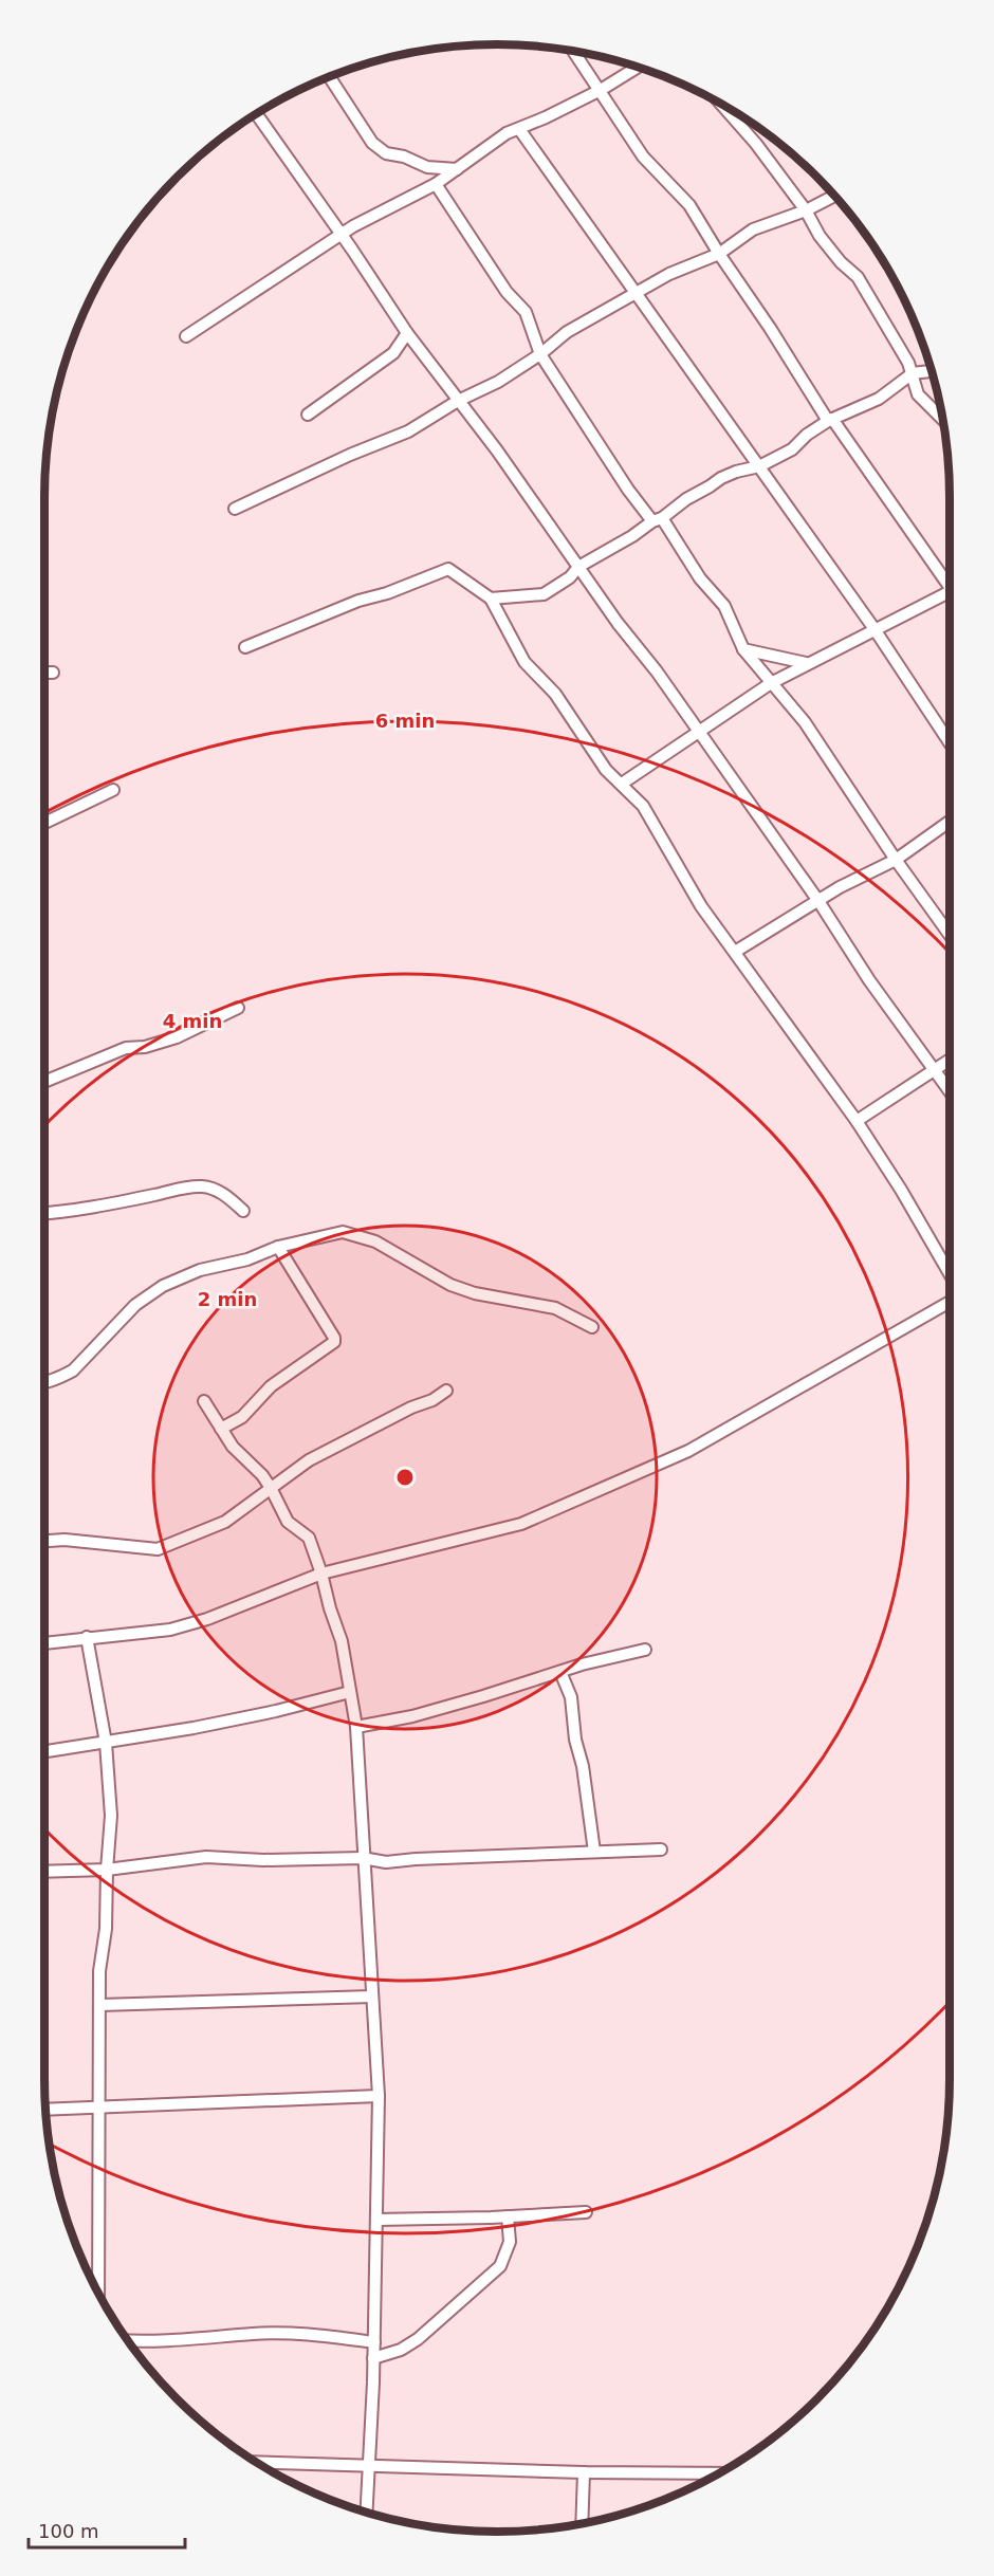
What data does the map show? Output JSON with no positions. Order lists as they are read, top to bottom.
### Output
{
  "scale_bar": "100 m",
  "rings": ["6 min", "4 min", "2 min"]
}
